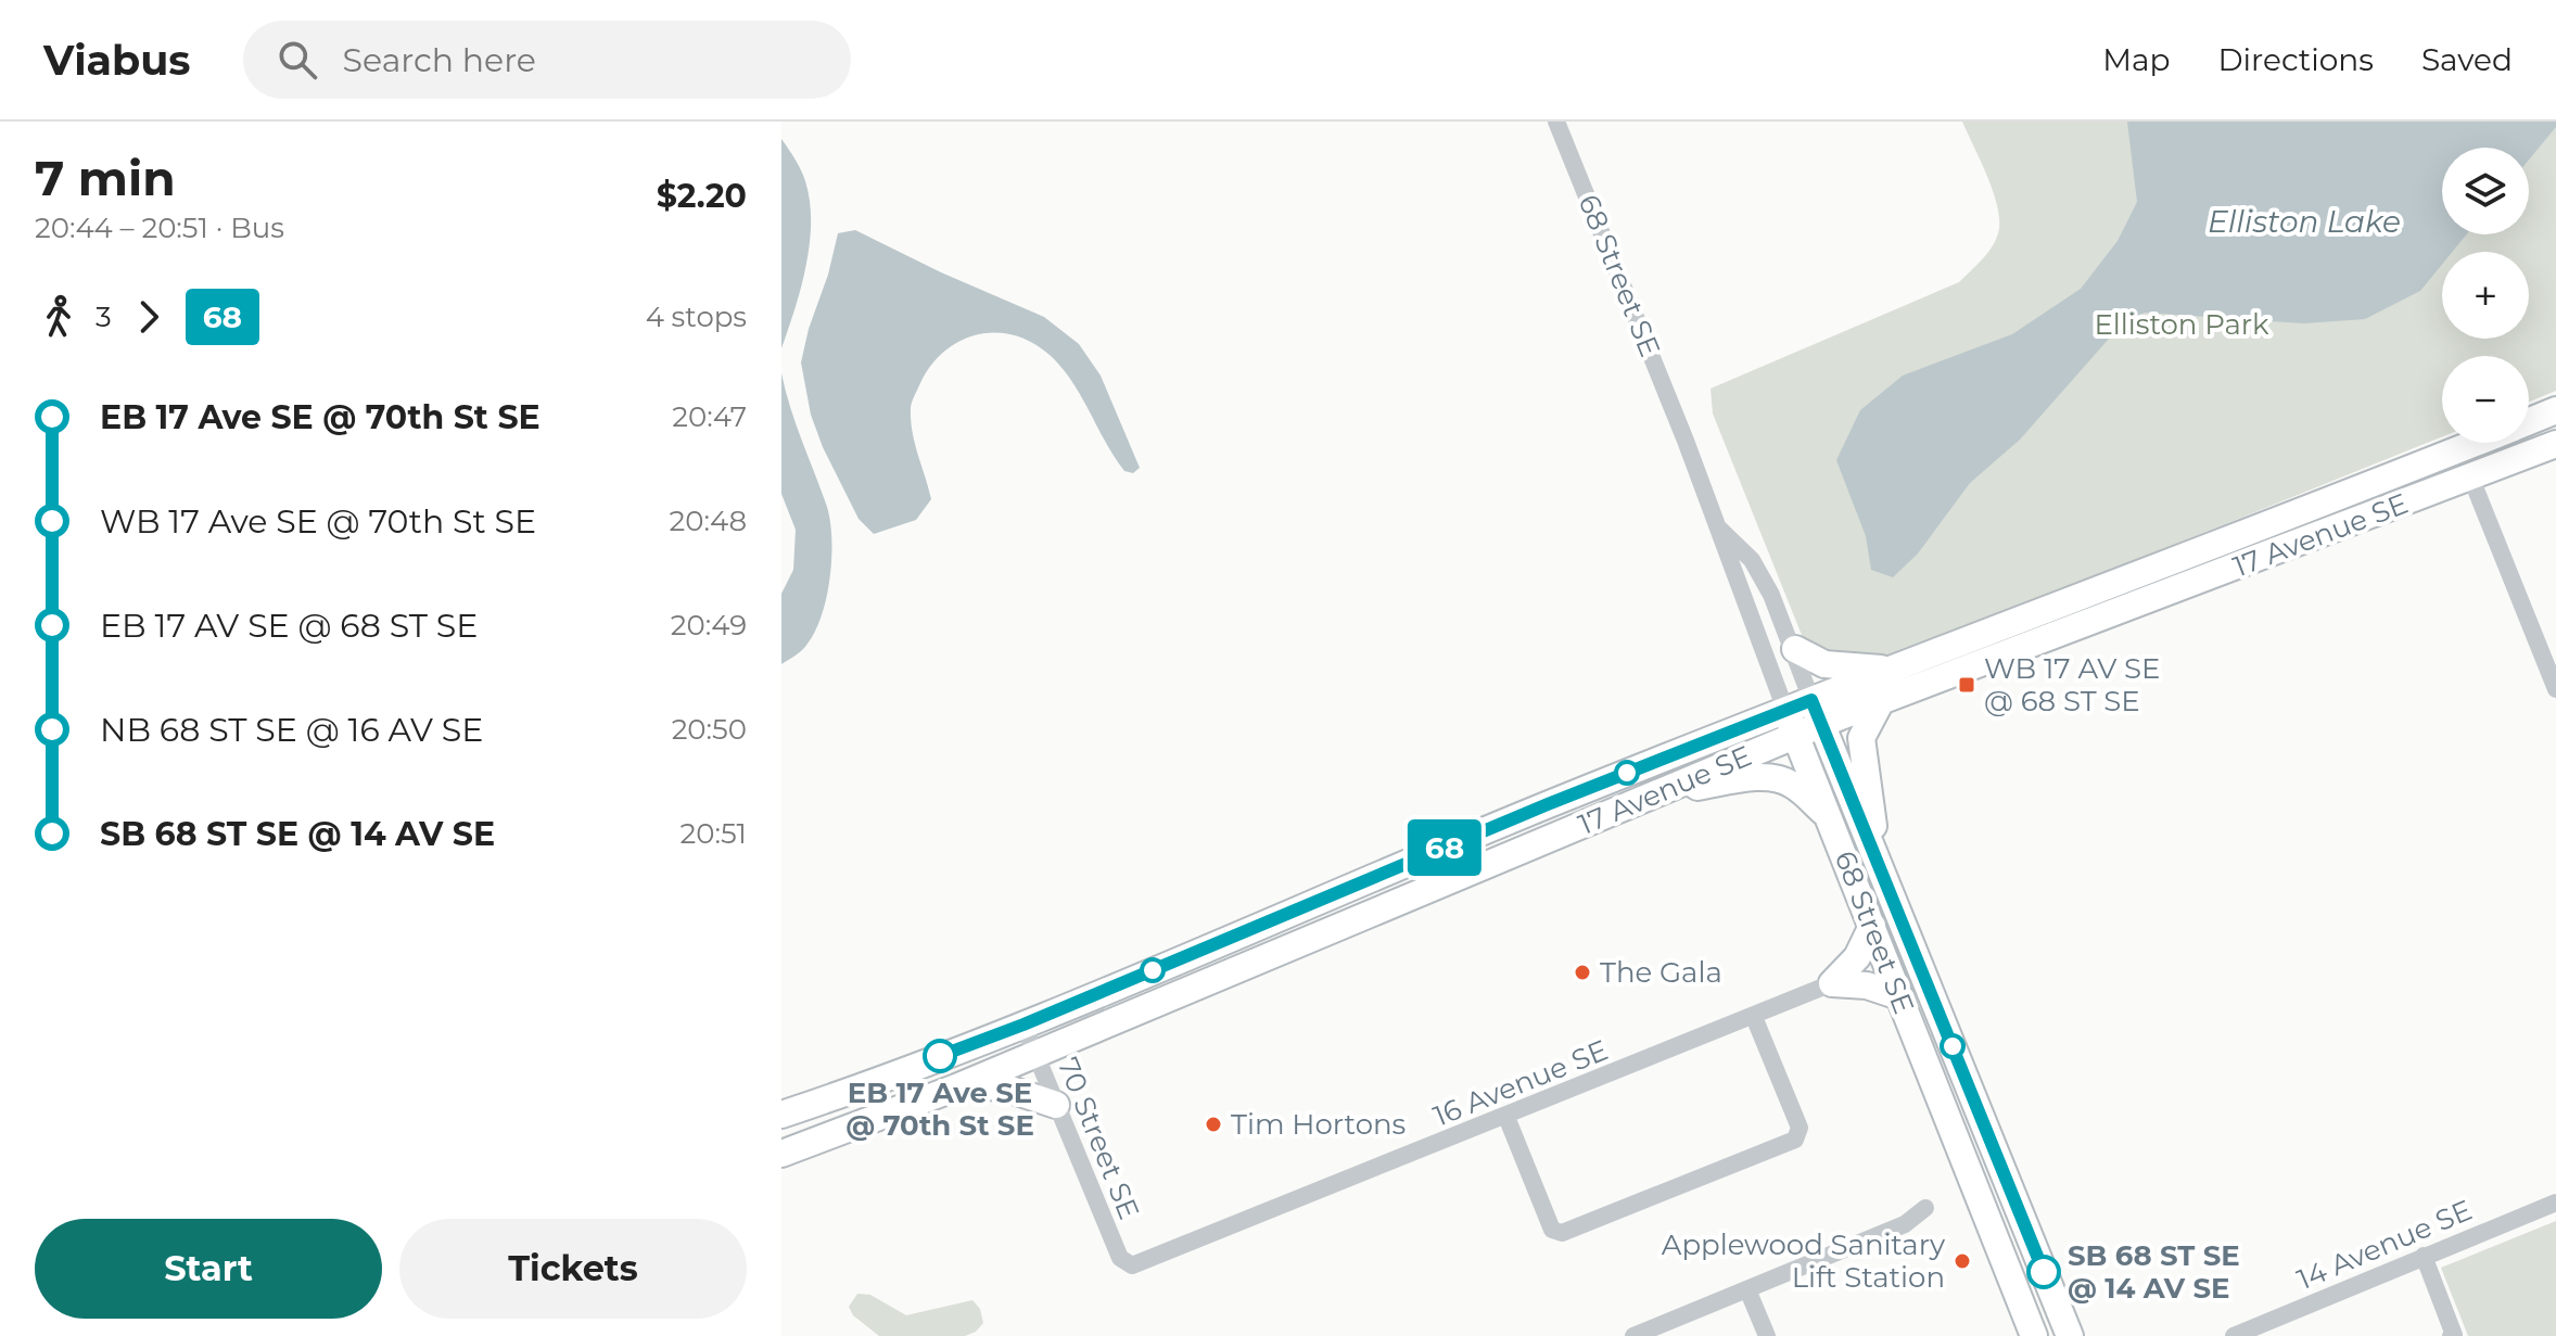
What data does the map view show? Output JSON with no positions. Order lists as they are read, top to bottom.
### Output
{
  "streets": {
    "main road": ["68 Street SE", "17 Avenue SE"],
    "street": ["16 Avenue SE", "70 Street SE", "14 Avenue SE"]
  },
  "crossings": [
    ["68 Street SE", "17 Avenue SE"],
    ["17 Avenue SE", "70 Street SE"],
    ["16 Avenue SE", "70 Street SE"]
  ],
  "water": ["Elliston Lake"],
  "parks": ["Elliston Park"],
  "places": {
    "transit": ["WB 17 AV SE @ 68 ST SE"],
    "other": [
      "The Gala",
      "EB 17 Ave SE @ 70th St SE",
      "Tim Hortons",
      "Applewood Sanitary Lift Station",
      "SB 68 ST SE @ 14 AV SE"
    ]
  },
  "lines": ["bus line 68"],
  "page": {
    "header": "Viabus",
    "search": "Search here",
    "nav": ["Map", "Directions", "Saved"],
    "heading": ["7 min", "20:44 – 20:51 · Bus", "$2.20"],
    "on_map": "68",
    "map_buttons": ["+", "−"],
    "legs": ["3", "68", "4 stops"],
    "list": [
      {
        "name": "EB 17 Ave SE @ 70th St SE",
        "value": "20:47"
      },
      {
        "name": "WB 17 Ave SE @ 70th St SE",
        "value": "20:48"
      },
      {
        "name": "EB 17 AV SE @ 68 ST SE",
        "value": "20:49"
      },
      {
        "name": "NB 68 ST SE @ 16 AV SE",
        "value": "20:50"
      },
      {
        "name": "SB 68 ST SE @ 14 AV SE",
        "value": "20:51"
      }
    ],
    "buttons": ["Start", "Tickets"]
  }
}
